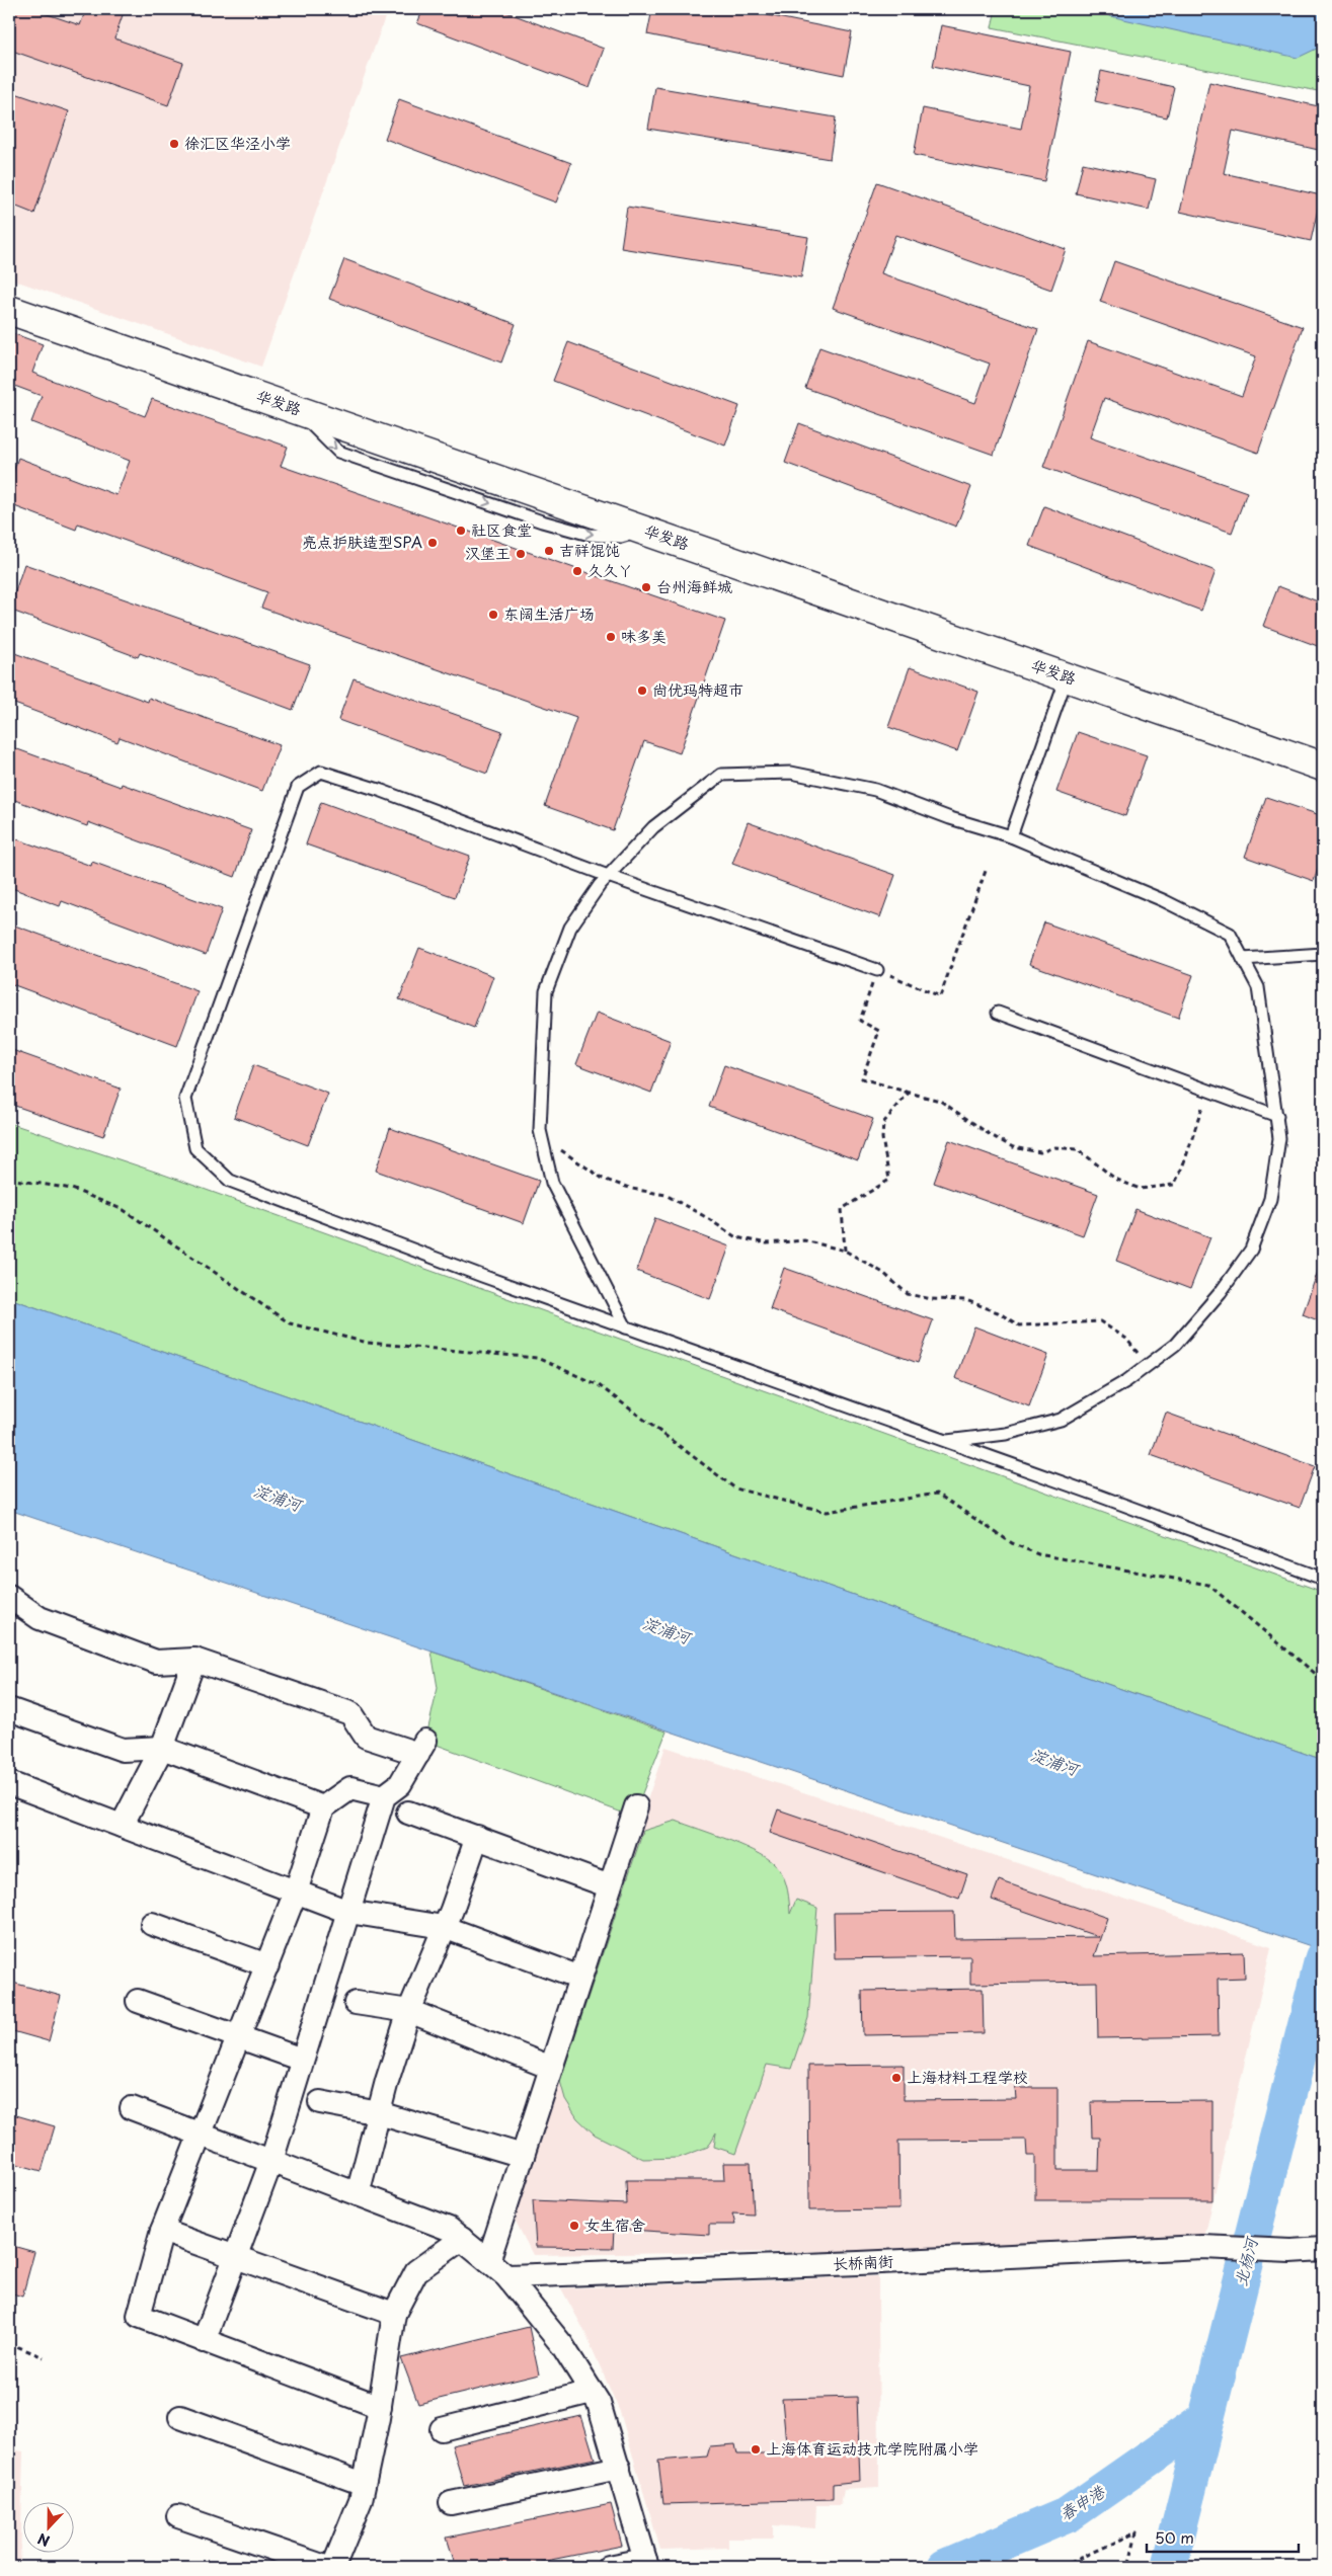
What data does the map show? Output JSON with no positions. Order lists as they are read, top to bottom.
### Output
{
  "streets": {
    "street": ["华发路", "长桥南街"]
  },
  "water": ["淀浦河", "北杨河", "春申港"],
  "places": [
    "徐汇区华泾小学",
    "社区食堂",
    "亮点护肤造型SPA",
    "吉祥馄饨",
    "汉堡王",
    "久久丫",
    "台州海鲜城",
    "东阔生活广场",
    "味多美",
    "尚优玛特超市",
    "上海材料工程学校",
    "女生宿舍",
    "上海体育运动技术学院附属小学"
  ],
  "scale_bar": "50 m",
  "north": "bottom"
}
